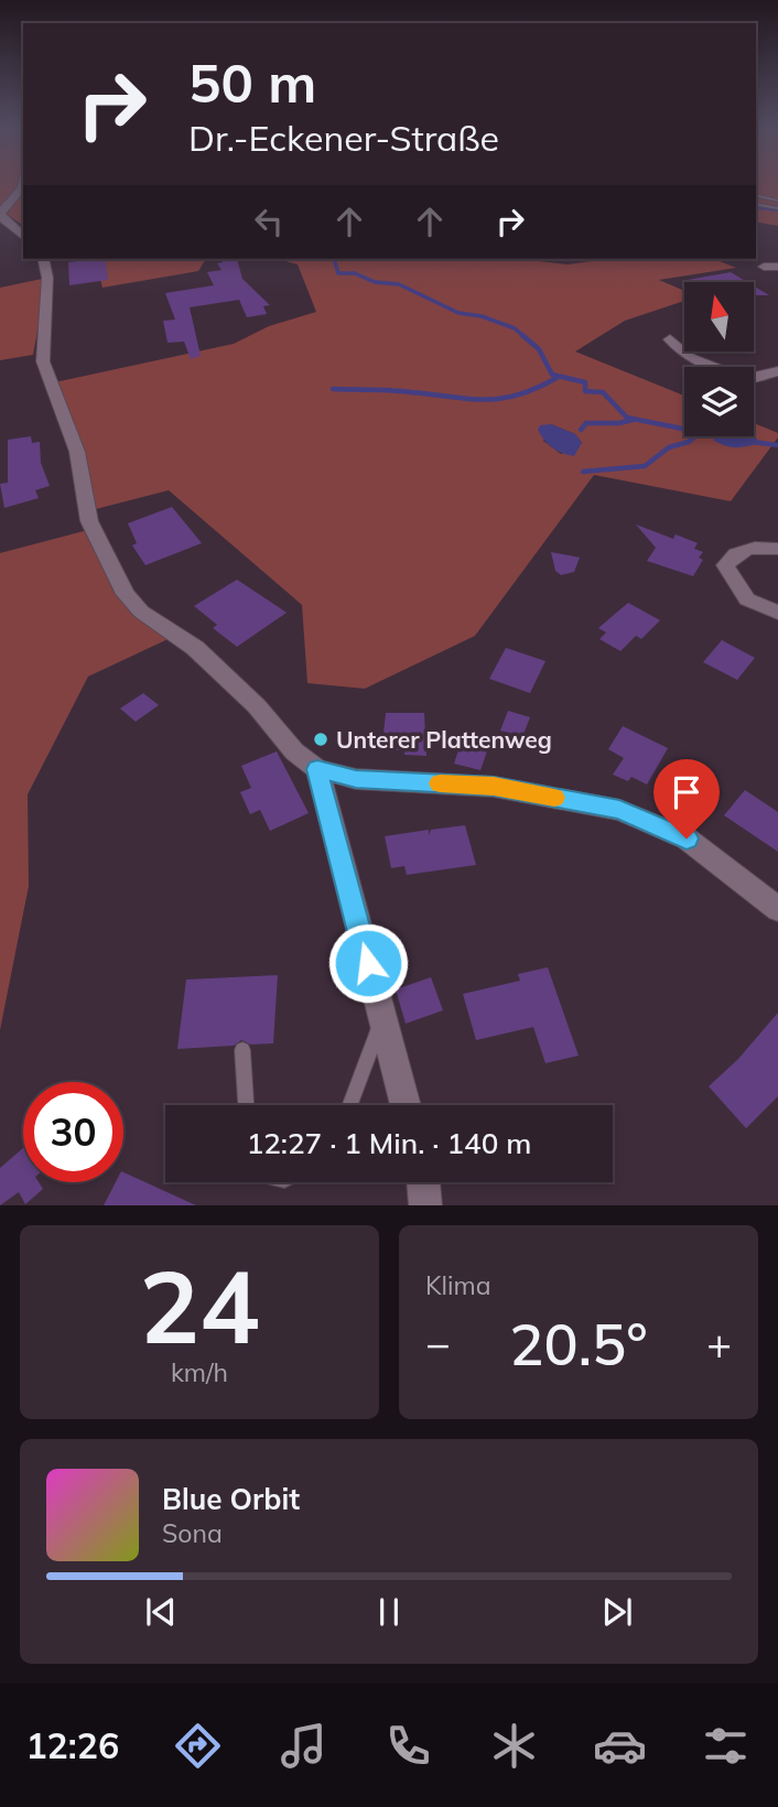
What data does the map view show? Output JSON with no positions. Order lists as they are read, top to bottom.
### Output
{
  "places": ["Unterer Plattenweg"],
  "north": "top",
  "page": {
    "turn": ["50 m", "Dr.-Eckener-Straße"],
    "limit": "30",
    "trip": "12:27 · 1 Min. · 140 m",
    "tile": [
      ["24", "km/h"],
      "Klima"
    ],
    "heat": ["−", "20.5°", "+"],
    "song": ["Blue Orbit", "Sona"],
    "tabs": "12:26"
  }
}
